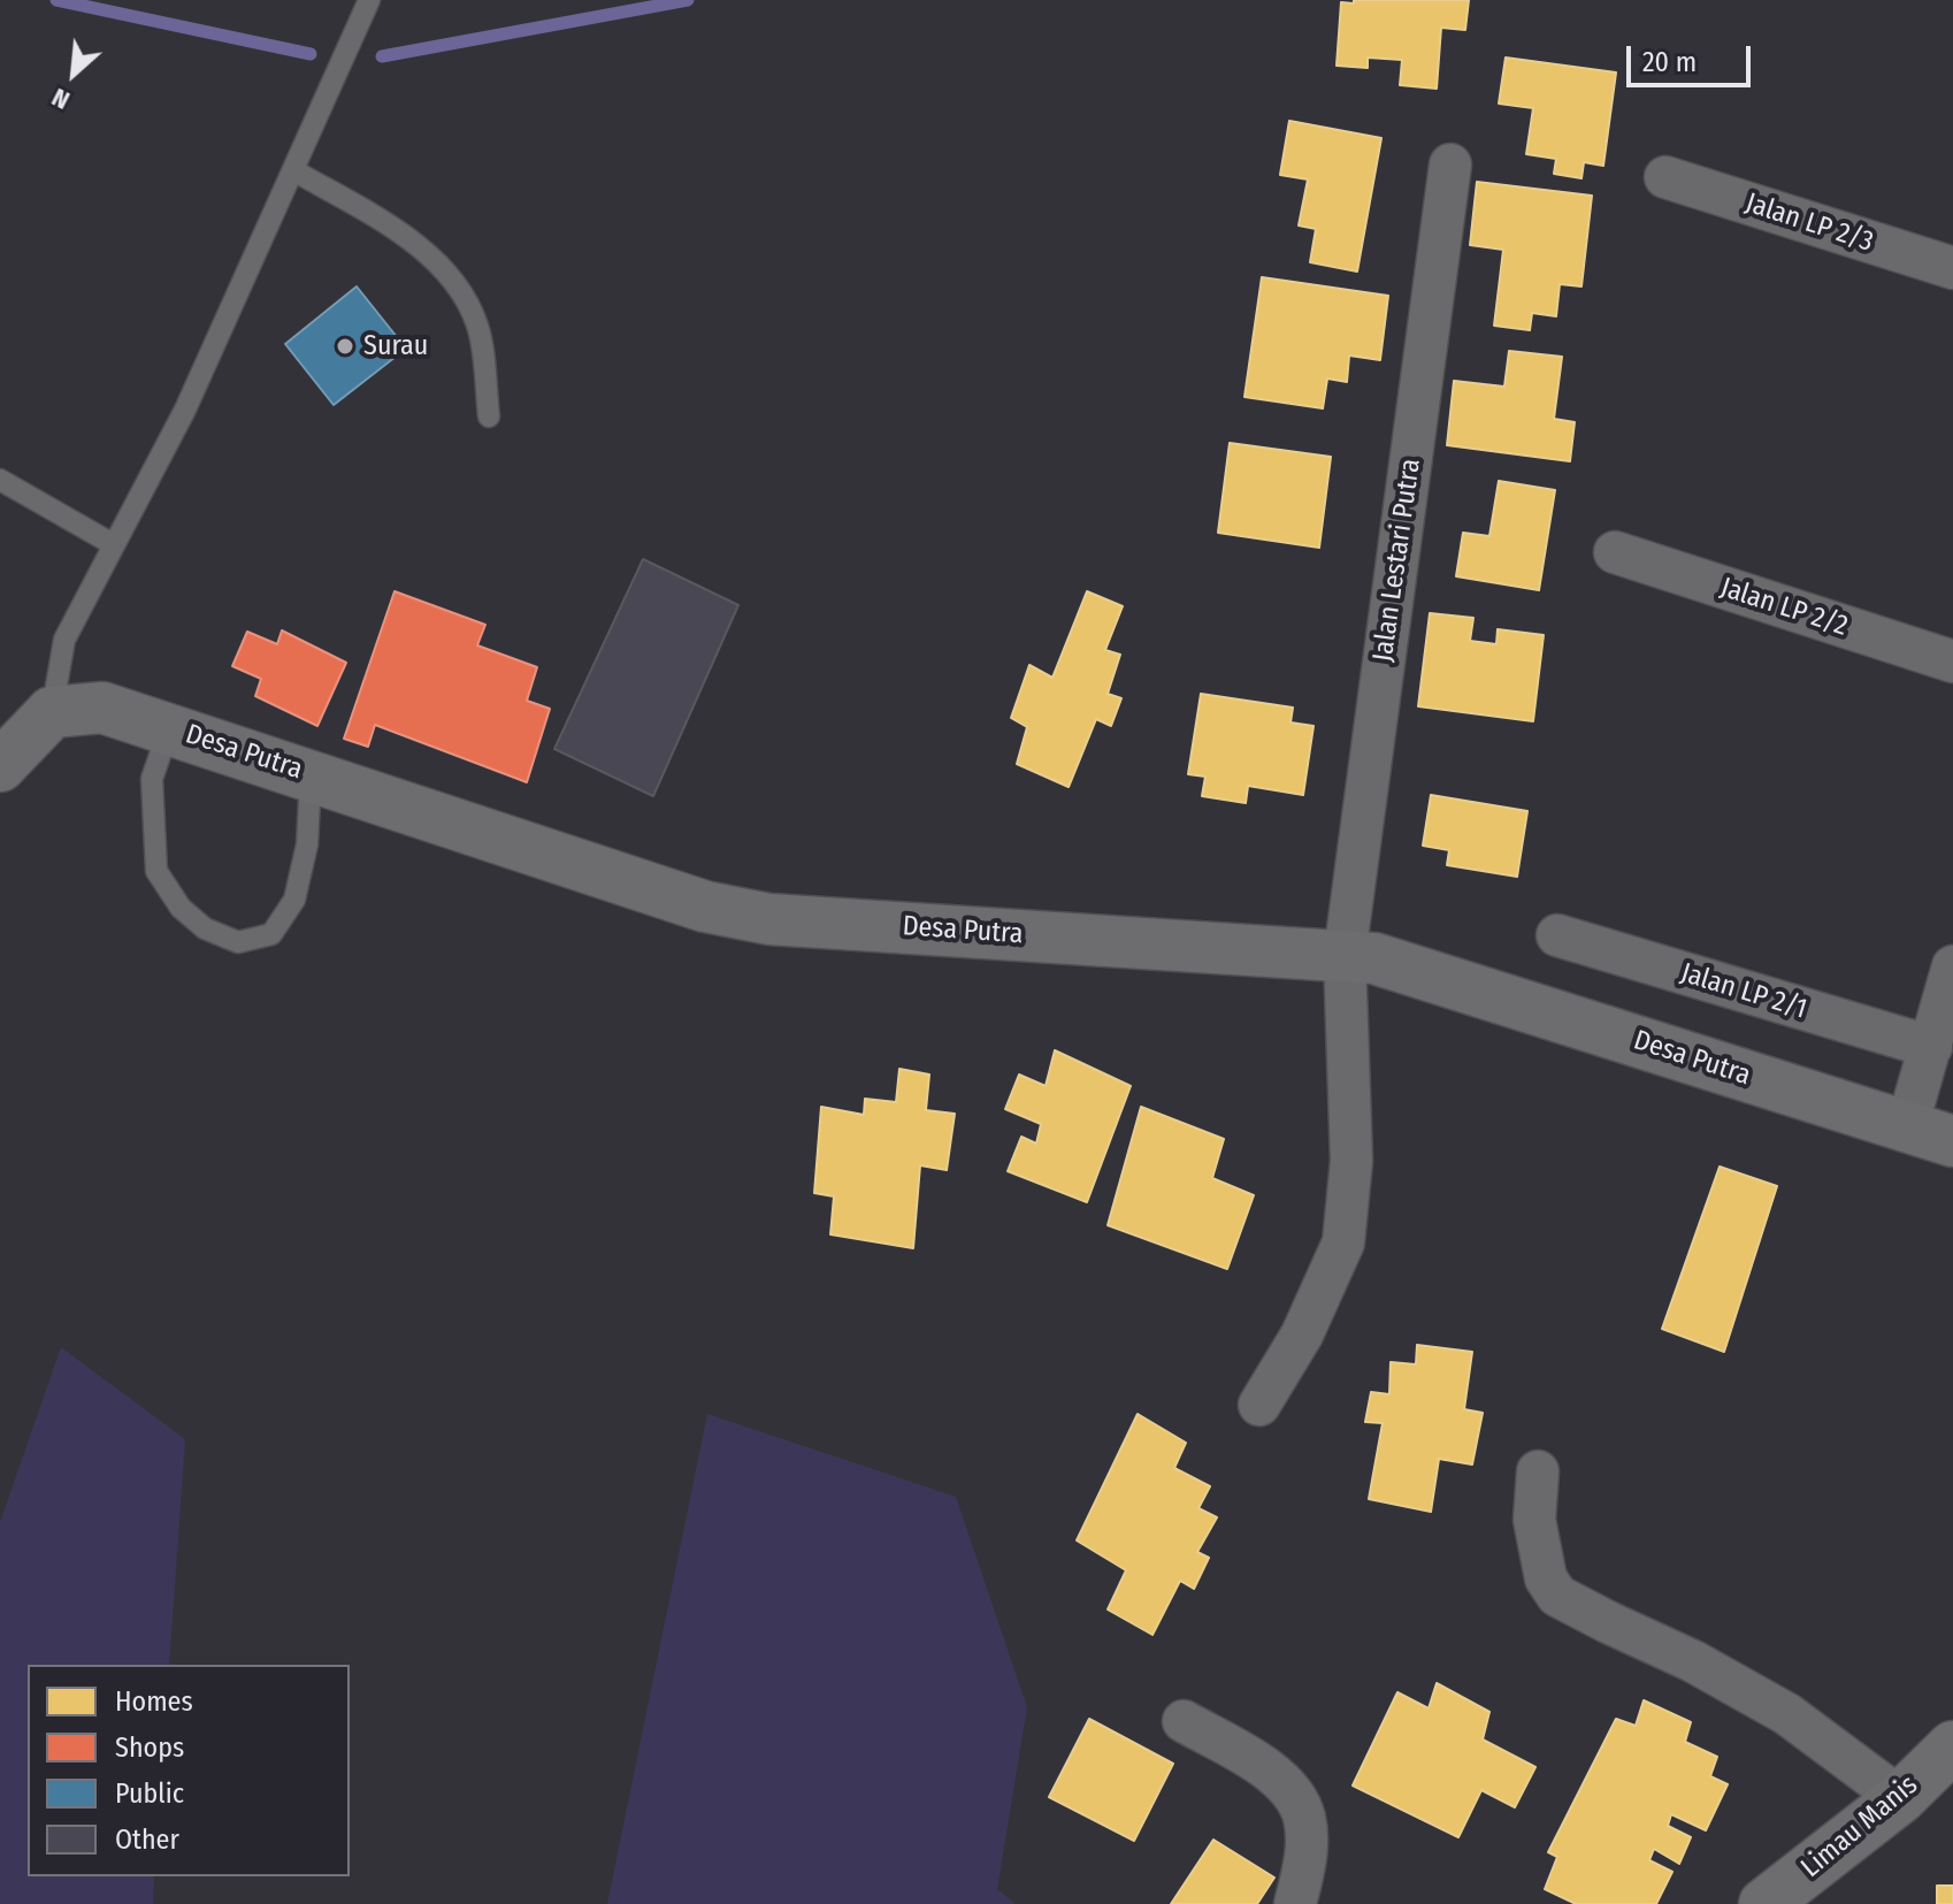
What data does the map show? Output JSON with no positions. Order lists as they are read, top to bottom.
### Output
{
  "streets": {
    "street": [
      "Jalan LP 2/3",
      "Jalan Lestari Putra",
      "Jalan LP 2/2",
      "Desa Putra",
      "Jalan LP 2/1",
      "Limau Manis"
    ]
  },
  "crossings": [
    ["Jalan Lestari Putra", "Desa Putra"]
  ],
  "places": ["Surau"],
  "legend": [
    "Homes",
    "Shops",
    "Public",
    "Other"
  ],
  "scale_bar": "20 m",
  "north": "bottom left"
}
